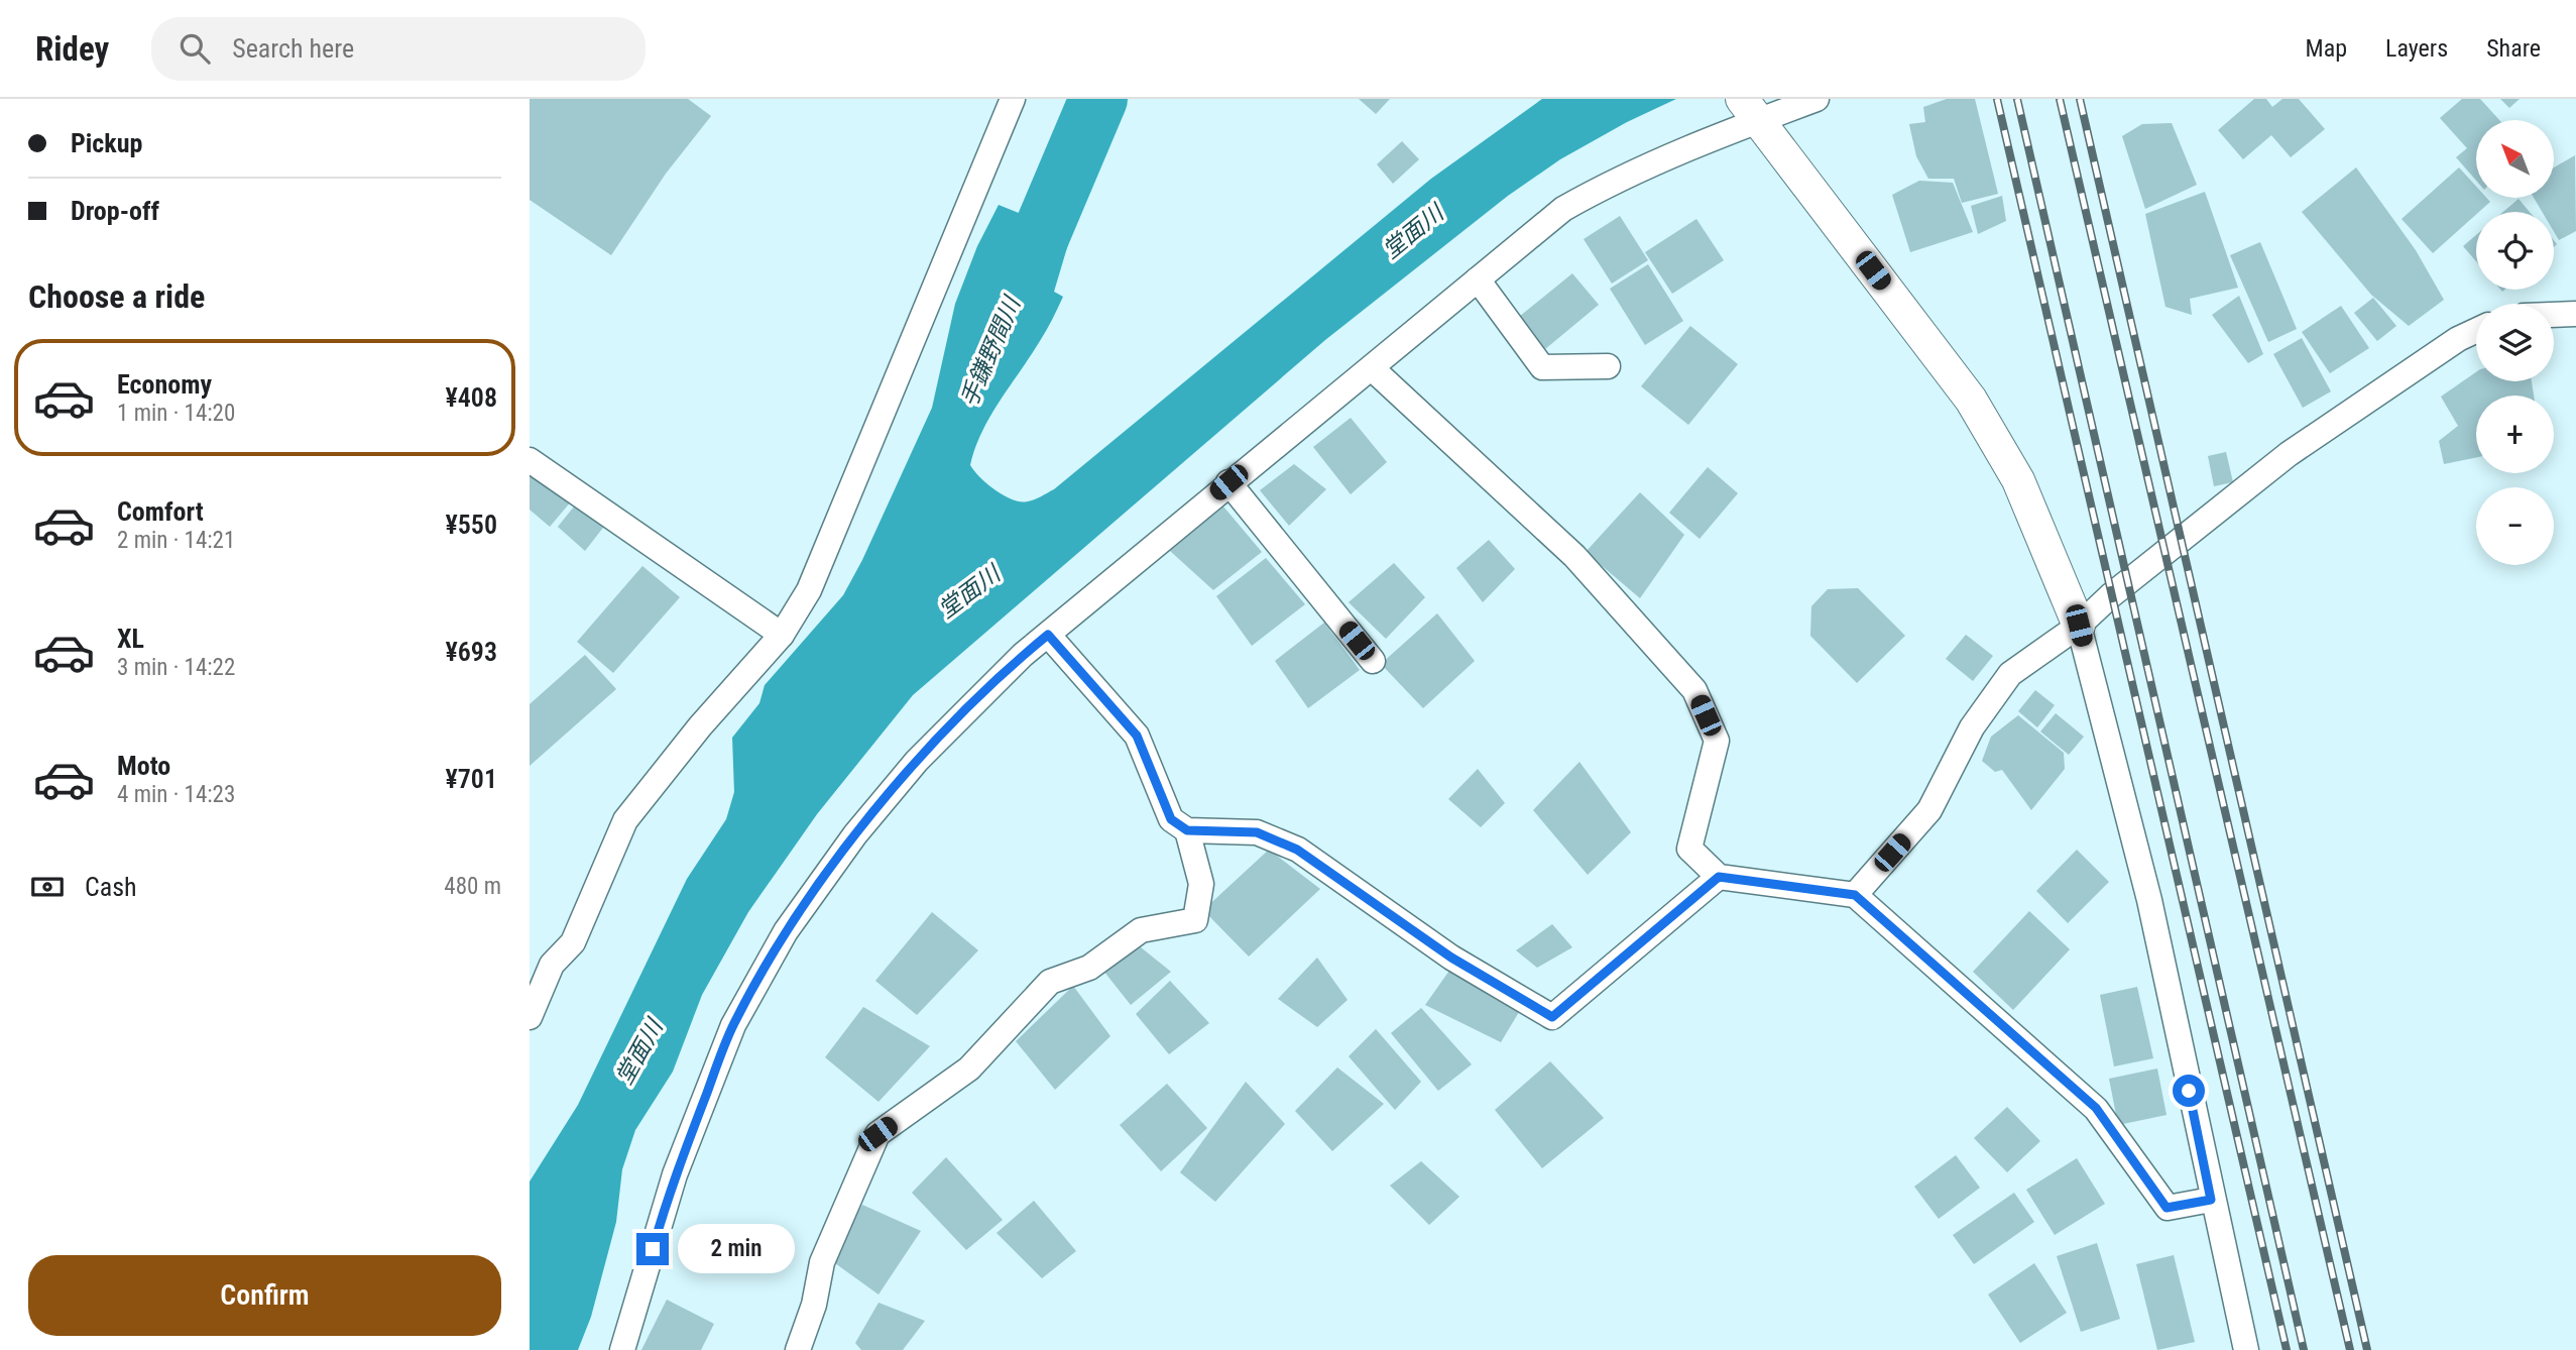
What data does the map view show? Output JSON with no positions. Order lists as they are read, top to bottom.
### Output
{
  "water": ["堂面川", "手鎌野間川"],
  "north": "top left",
  "page": {
    "header": "Ridey",
    "search": "Search here",
    "nav": ["Map", "Layers", "Share"],
    "banner": ["Pickup", "Drop-off"],
    "map_buttons": ["+", "−"],
    "heading": "Choose a ride",
    "list": [
      {
        "name": "Economy",
        "note": "1 min · 14:20",
        "value": "¥408"
      },
      {
        "name": "Comfort",
        "note": "2 min · 14:21",
        "value": "¥550"
      },
      {
        "name": "XL",
        "note": "3 min · 14:22",
        "value": "¥693"
      },
      {
        "name": "Moto",
        "note": "4 min · 14:23",
        "value": "¥701"
      }
    ],
    "pay": ["Cash", "480 m"],
    "bubble": "2 min",
    "buttons": "Confirm"
  }
}
